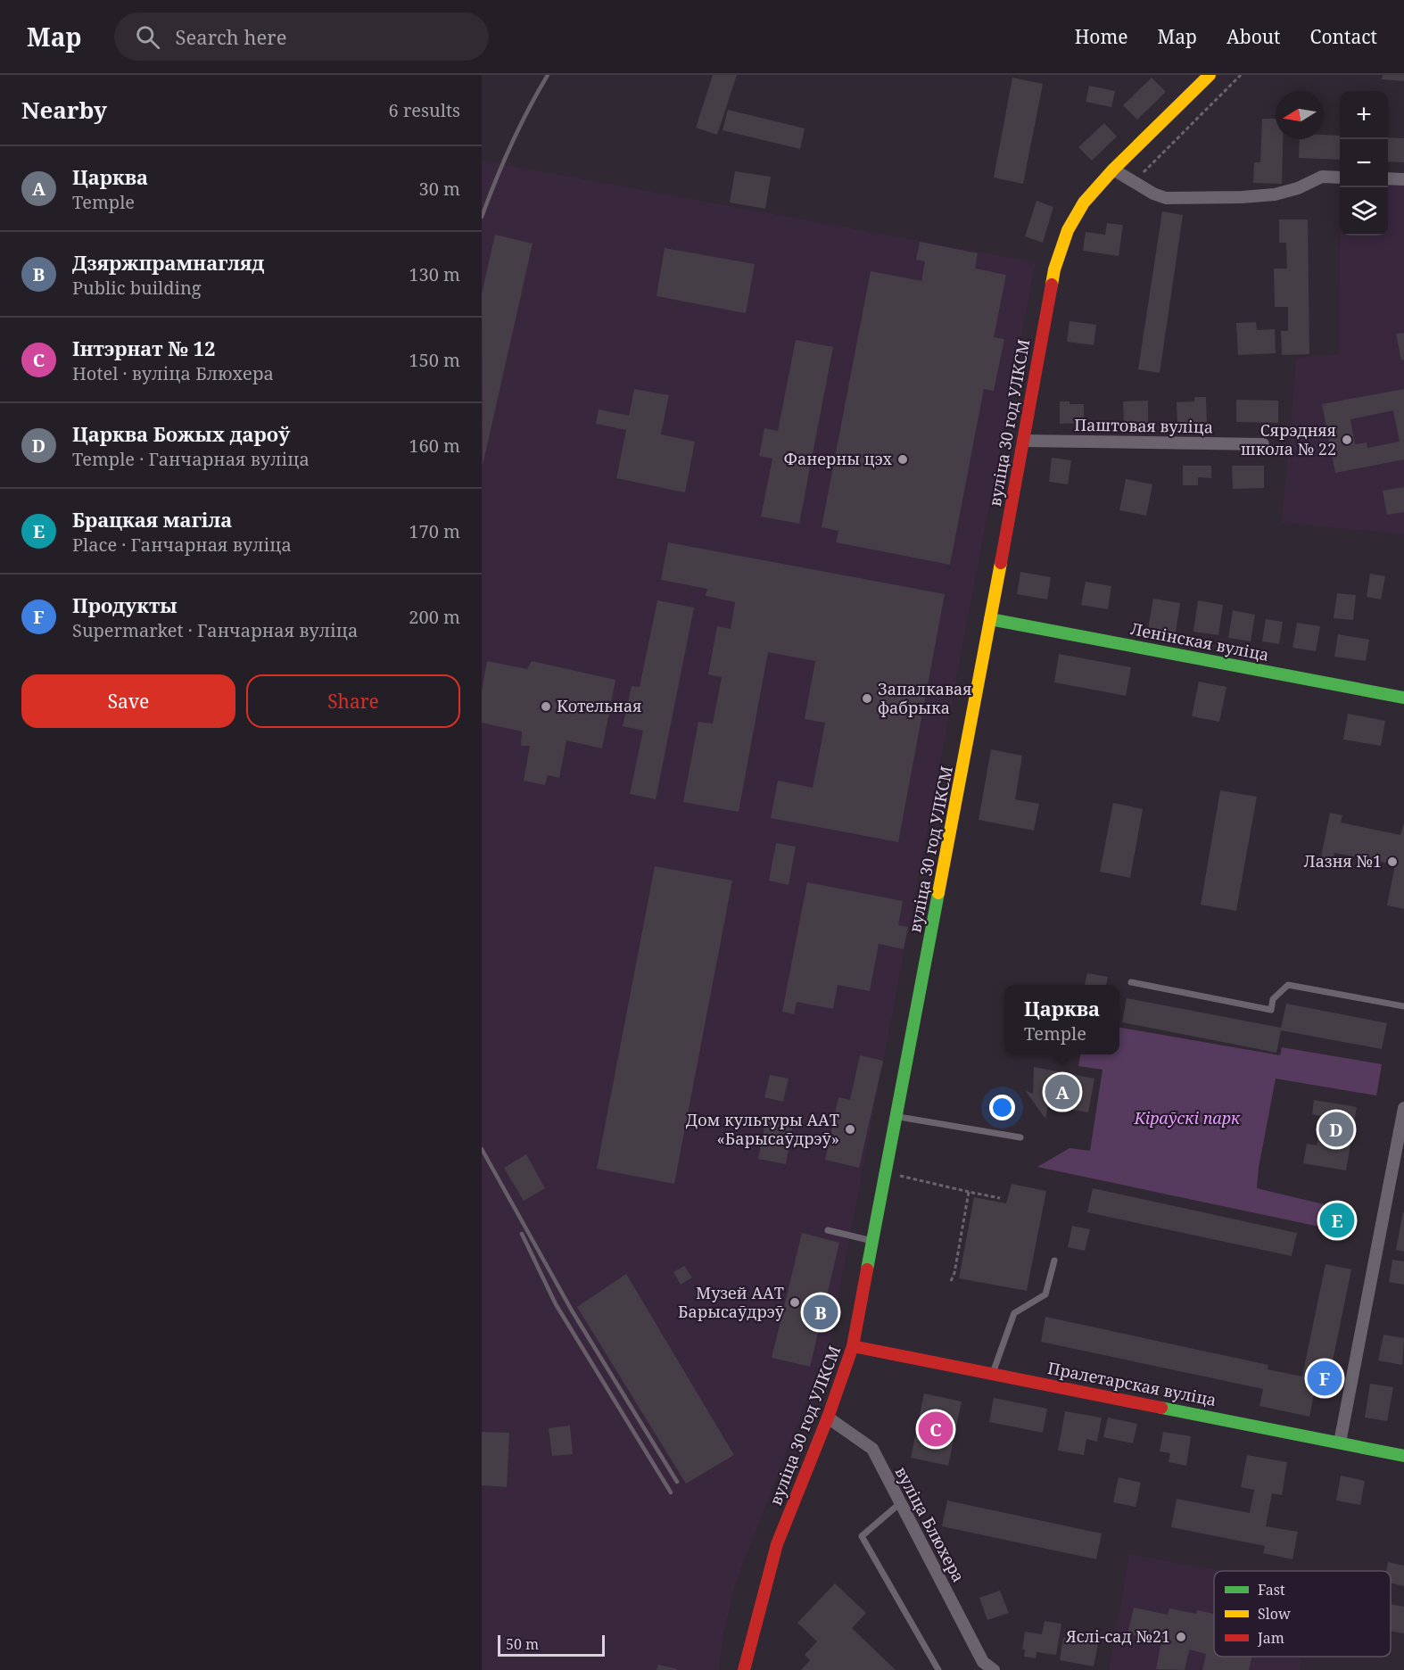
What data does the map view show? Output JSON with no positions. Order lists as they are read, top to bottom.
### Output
{
  "streets": {
    "main road": ["вуліца 30 год УЛКСМ", "Ленінская вуліца", "Пралетарская вуліца"],
    "street": ["Паштовая вуліца", "вуліца Блюхера"]
  },
  "crossings": [
    ["вуліца 30 год УЛКСМ", "Паштовая вуліца"],
    ["вуліца 30 год УЛКСМ", "Ленінская вуліца"],
    ["вуліца 30 год УЛКСМ", "Пралетарская вуліца"],
    ["вуліца 30 год УЛКСМ", "вуліца Блюхера"]
  ],
  "parks": ["Кіраўскі парк"],
  "places": [
    "Сярэдняя школа № 22",
    "Фанерны цэх",
    "Запалкавая фабрыка",
    "Котельная",
    "Лазня №1",
    "Дом культуры ААТ «Барысаўдрэў»",
    "Музей ААТ Барысаўдрэў",
    "Яслі-сад №21"
  ],
  "legend": ["Fast", "Slow", "Jam"],
  "scale_bar": "50 m",
  "north": "left",
  "page": {
    "header": "Map",
    "search": "Search here",
    "nav": [
      "Home",
      "Map",
      "About",
      "Contact"
    ],
    "heading": ["Nearby", "6 results"],
    "map_buttons": ["+", "−"],
    "list": [
      {
        "mark": "A",
        "name": "Царква",
        "note": "Temple",
        "value": "30 m"
      },
      {
        "mark": "B",
        "name": "Дзяржпрамнагляд",
        "note": "Public building",
        "value": "130 m"
      },
      {
        "mark": "C",
        "name": "Інтэрнат № 12",
        "note": "Hotel · вуліца Блюхера",
        "value": "150 m"
      },
      {
        "mark": "D",
        "name": "Царква Божых дароў",
        "note": "Temple · Ганчарная вуліца",
        "value": "160 m"
      },
      {
        "mark": "E",
        "name": "Брацкая магіла",
        "note": "Place · Ганчарная вуліца",
        "value": "170 m"
      },
      {
        "mark": "F",
        "name": "Продукты",
        "note": "Supermarket · Ганчарная вуліца",
        "value": "200 m"
      }
    ],
    "buttons": ["Save", "Share"],
    "popup": ["Царква", "Temple"],
    "pins": [
      "A",
      "D",
      "E",
      "B",
      "F",
      "C"
    ],
    "scale": "50 m"
  }
}
